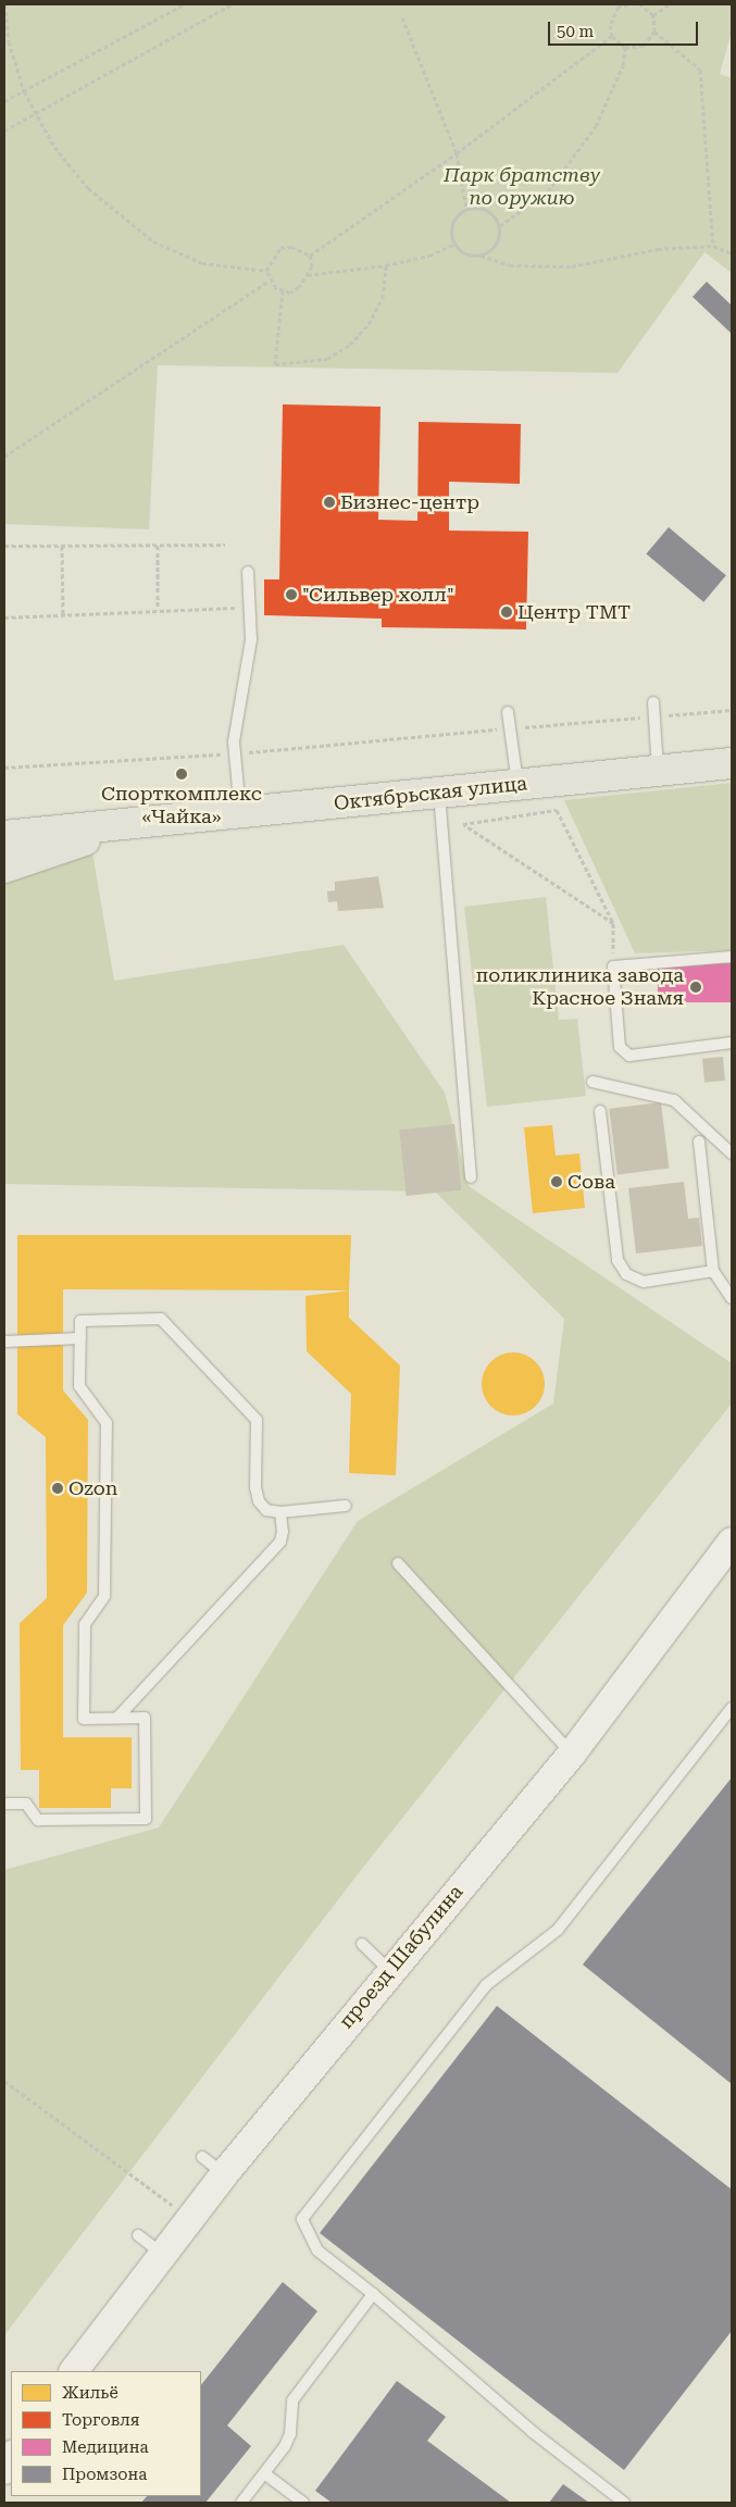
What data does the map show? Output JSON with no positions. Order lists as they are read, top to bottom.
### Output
{
  "streets": {
    "main road": ["Октябрьская улица"],
    "street": ["проезд Шабулина"]
  },
  "parks": ["Парк братству по оружию"],
  "places": [
    "Бизнес-центр",
    "\"Сильвер холл\"",
    "Центр ТМТ",
    "Спорткомплекс «Чайка»",
    "поликлиника завода Красное Знамя",
    "Сова",
    "Ozon"
  ],
  "legend": [
    "Жильё",
    "Торговля",
    "Медицина",
    "Промзона"
  ],
  "scale_bar": "50 m"
}
